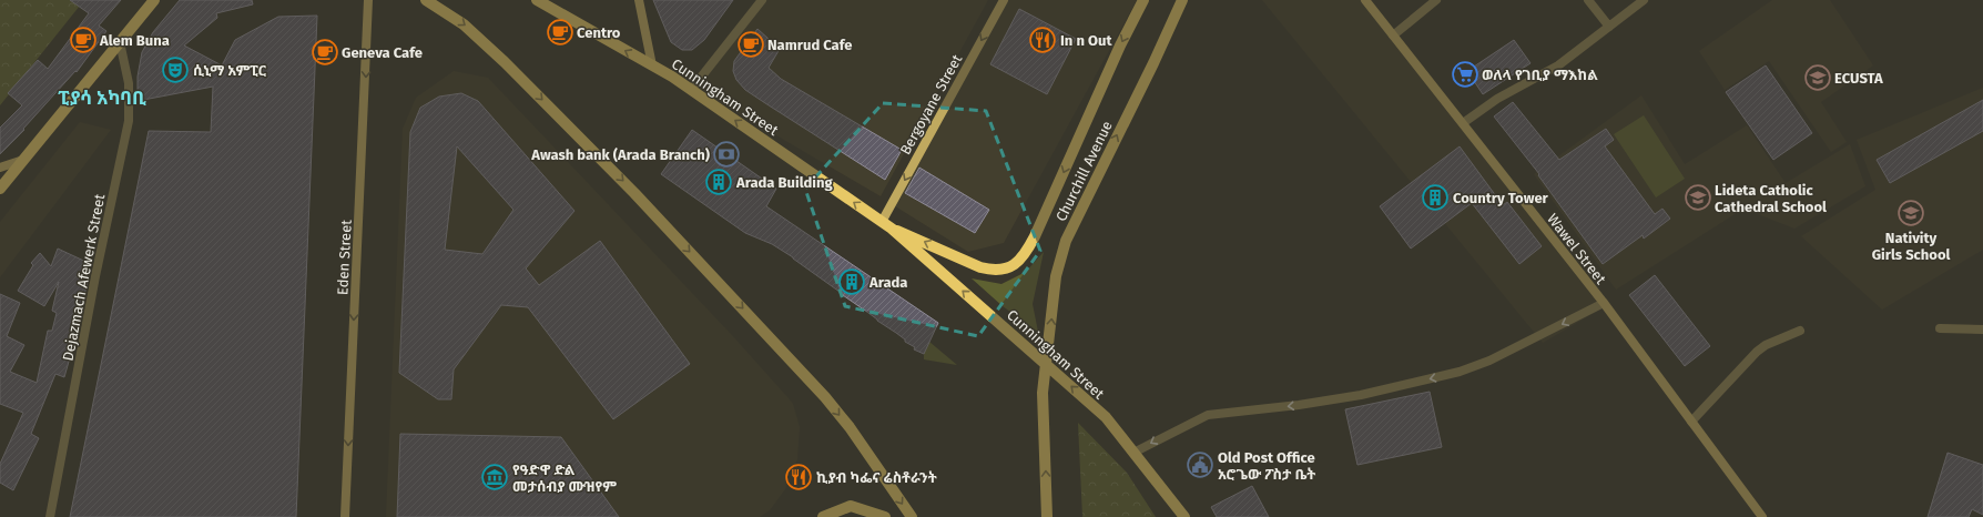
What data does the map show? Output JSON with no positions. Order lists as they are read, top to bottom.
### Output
{
  "streets": {
    "main road": [
      "Cunningham Street",
      "Bergoyane Street",
      "Churchill Avenue",
      "Wawel Street",
      "Eden Street"
    ],
    "street": ["Dejazmach Afewerk Street"]
  },
  "crossings": [
    ["Cunningham Street", "Bergoyane Street"],
    ["Cunningham Street", "Churchill Avenue"]
  ],
  "one_way": ["Cunningham Street", "Bergoyane Street", "Eden Street"],
  "districts": ["ፒያሳ አካባቢ"],
  "places": {
    "cafe": [
      "Centro",
      "Alem Buna",
      "Namrud Cafe",
      "Geneva Cafe"
    ],
    "restaurant": ["In n Out", "ኪያብ ካፌና ሬስቶራንት"],
    "theatre": ["ሲኒማ አምፒር"],
    "supermarket": ["ወለላ የገቢያ ማእከል"],
    "school or university": ["ECUSTA", "Lideta Catholic Cathedral School", "Nativity Girls School"],
    "bank": ["Awash bank (Arada Branch)"],
    "building": ["Arada Building", "Country Tower", "Arada"],
    "public building": ["Old Post Office አሮጌው ፖስታ ቤት"],
    "museum": ["የዓድዋ ድል መታሰብያ ሙዝየም"]
  }
}
